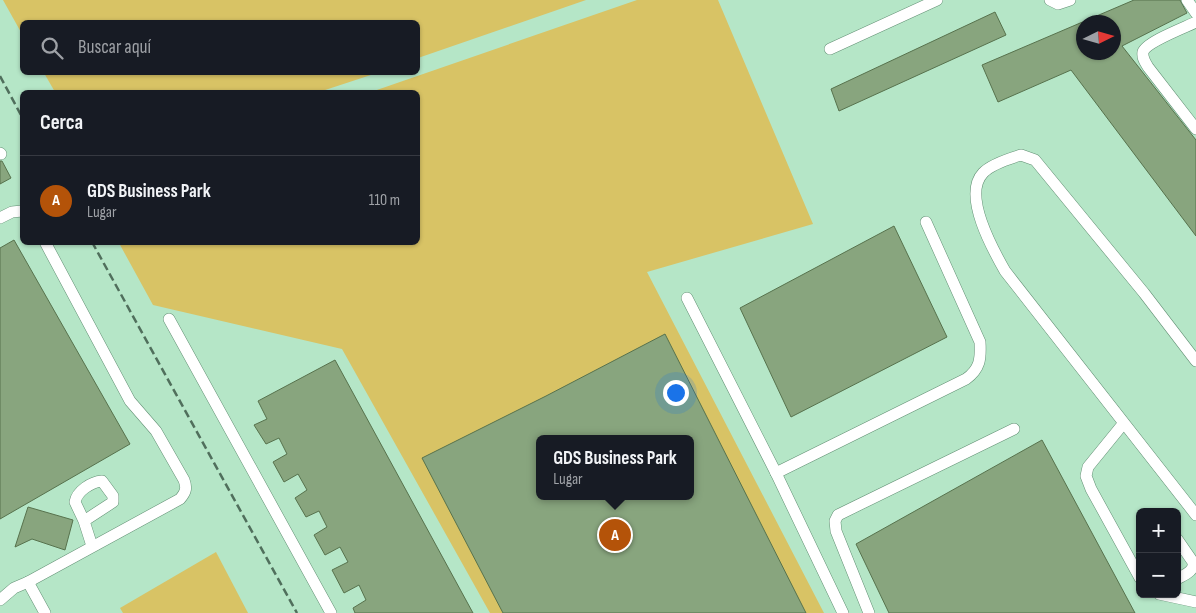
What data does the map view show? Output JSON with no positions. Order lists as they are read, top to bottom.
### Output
{
  "north": "right",
  "page": {
    "search": "Buscar aquí",
    "heading": "Cerca",
    "list": [
      {
        "mark": "A",
        "name": "GDS Business Park",
        "note": "Lugar",
        "value": "110 m"
      }
    ],
    "popup": ["GDS Business Park", "Lugar"],
    "map_buttons": ["+", "−"],
    "pins": "A"
  }
}
